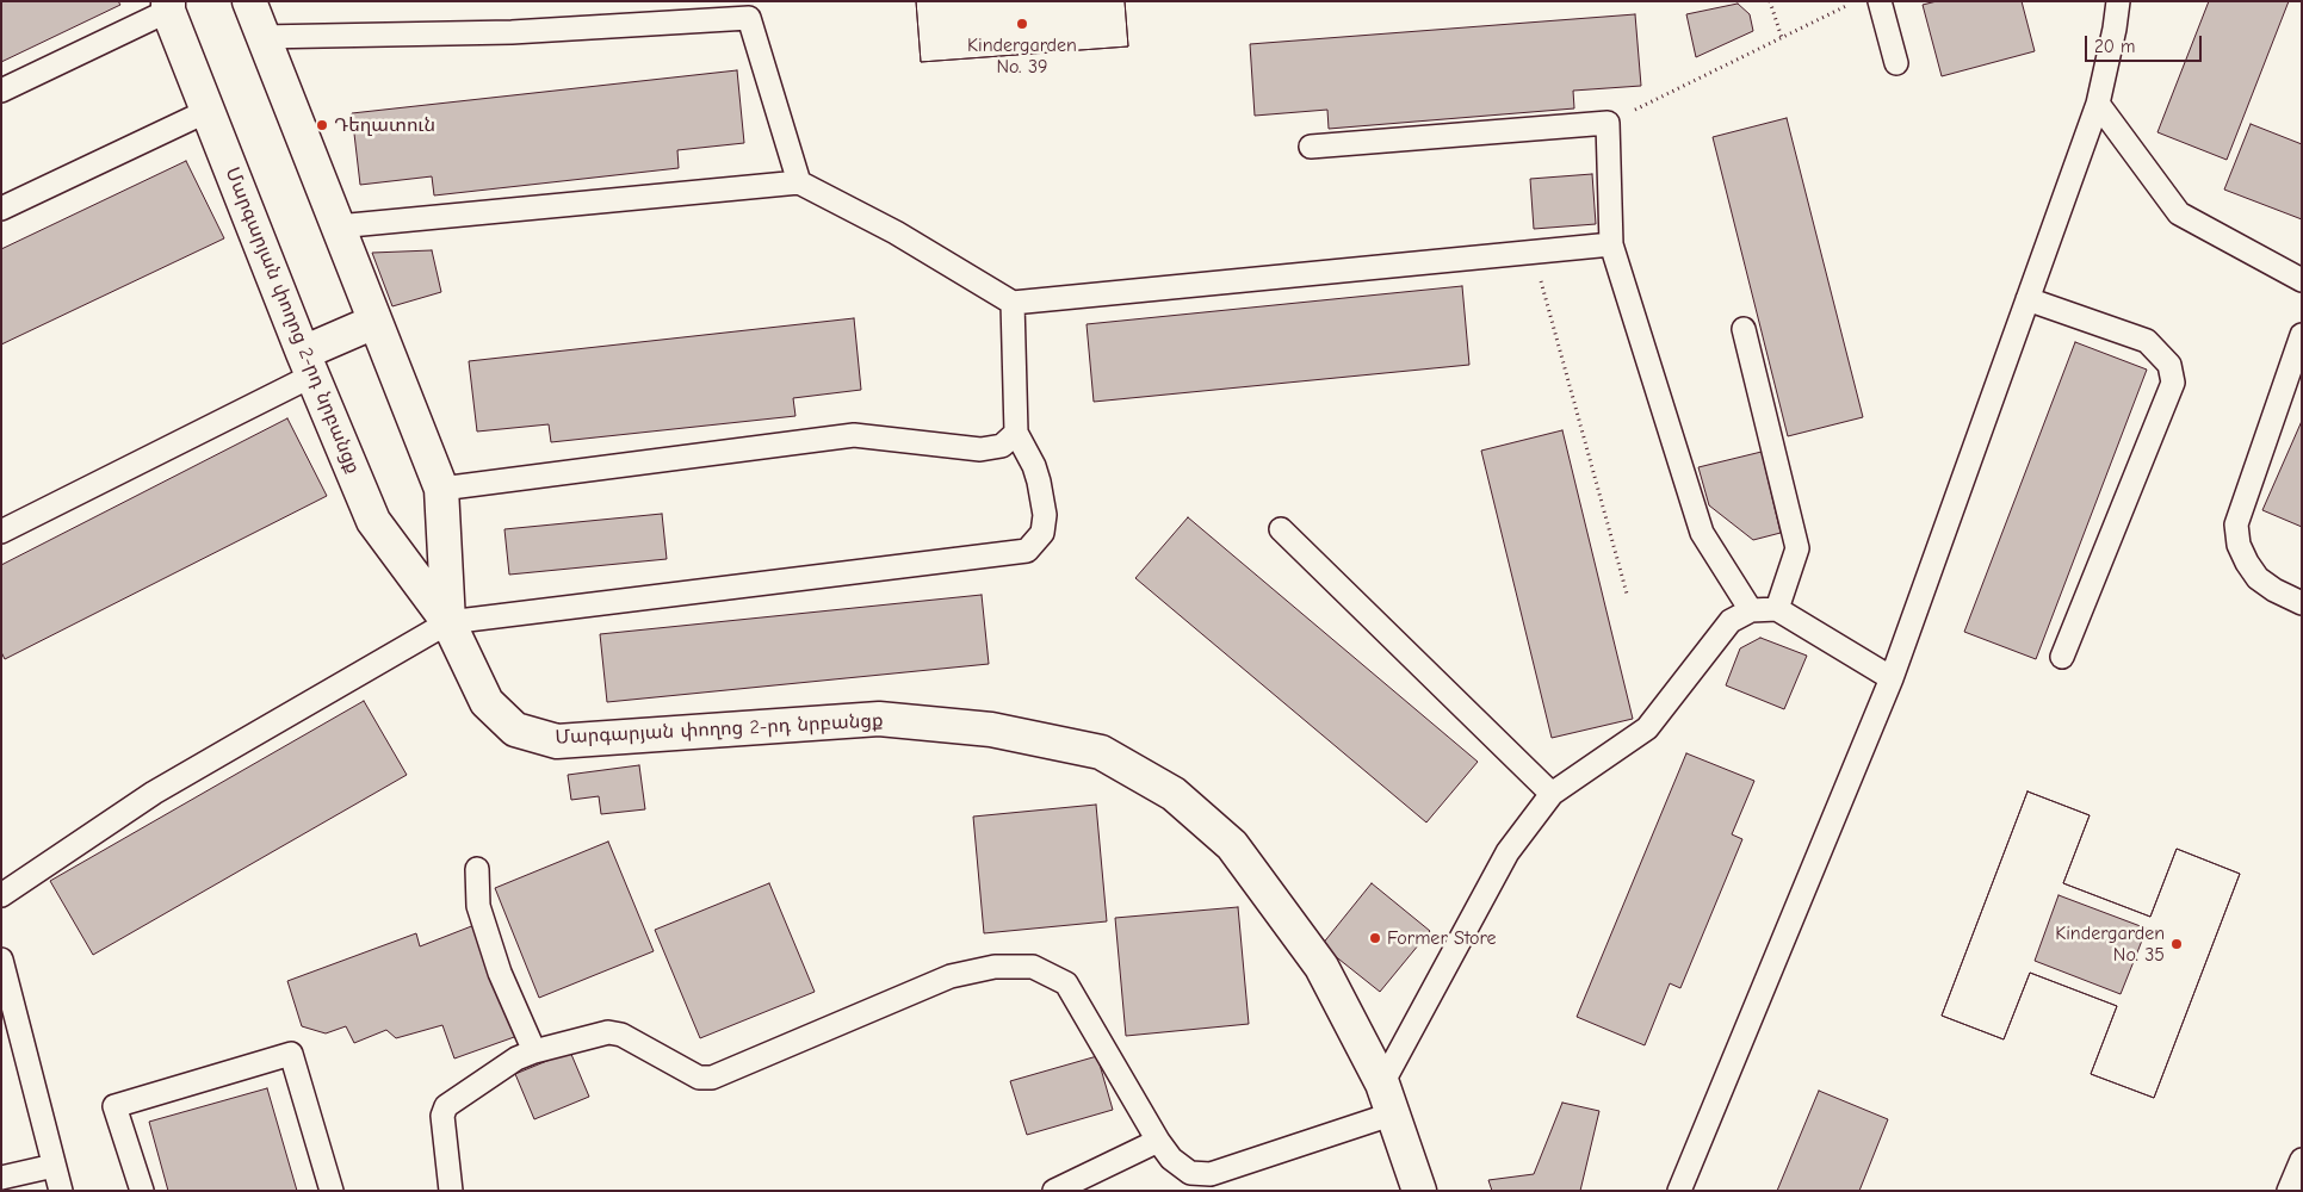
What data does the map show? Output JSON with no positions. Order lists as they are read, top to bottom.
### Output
{
  "streets": {
    "street": ["Մարգարյան փողոց 2-րդ նրբանցք"]
  },
  "places": [
    "Kindergarden No. 39",
    "Դեղատուն",
    "Former Store",
    "Kindergarden No. 35"
  ],
  "scale_bar": "20 m"
}
